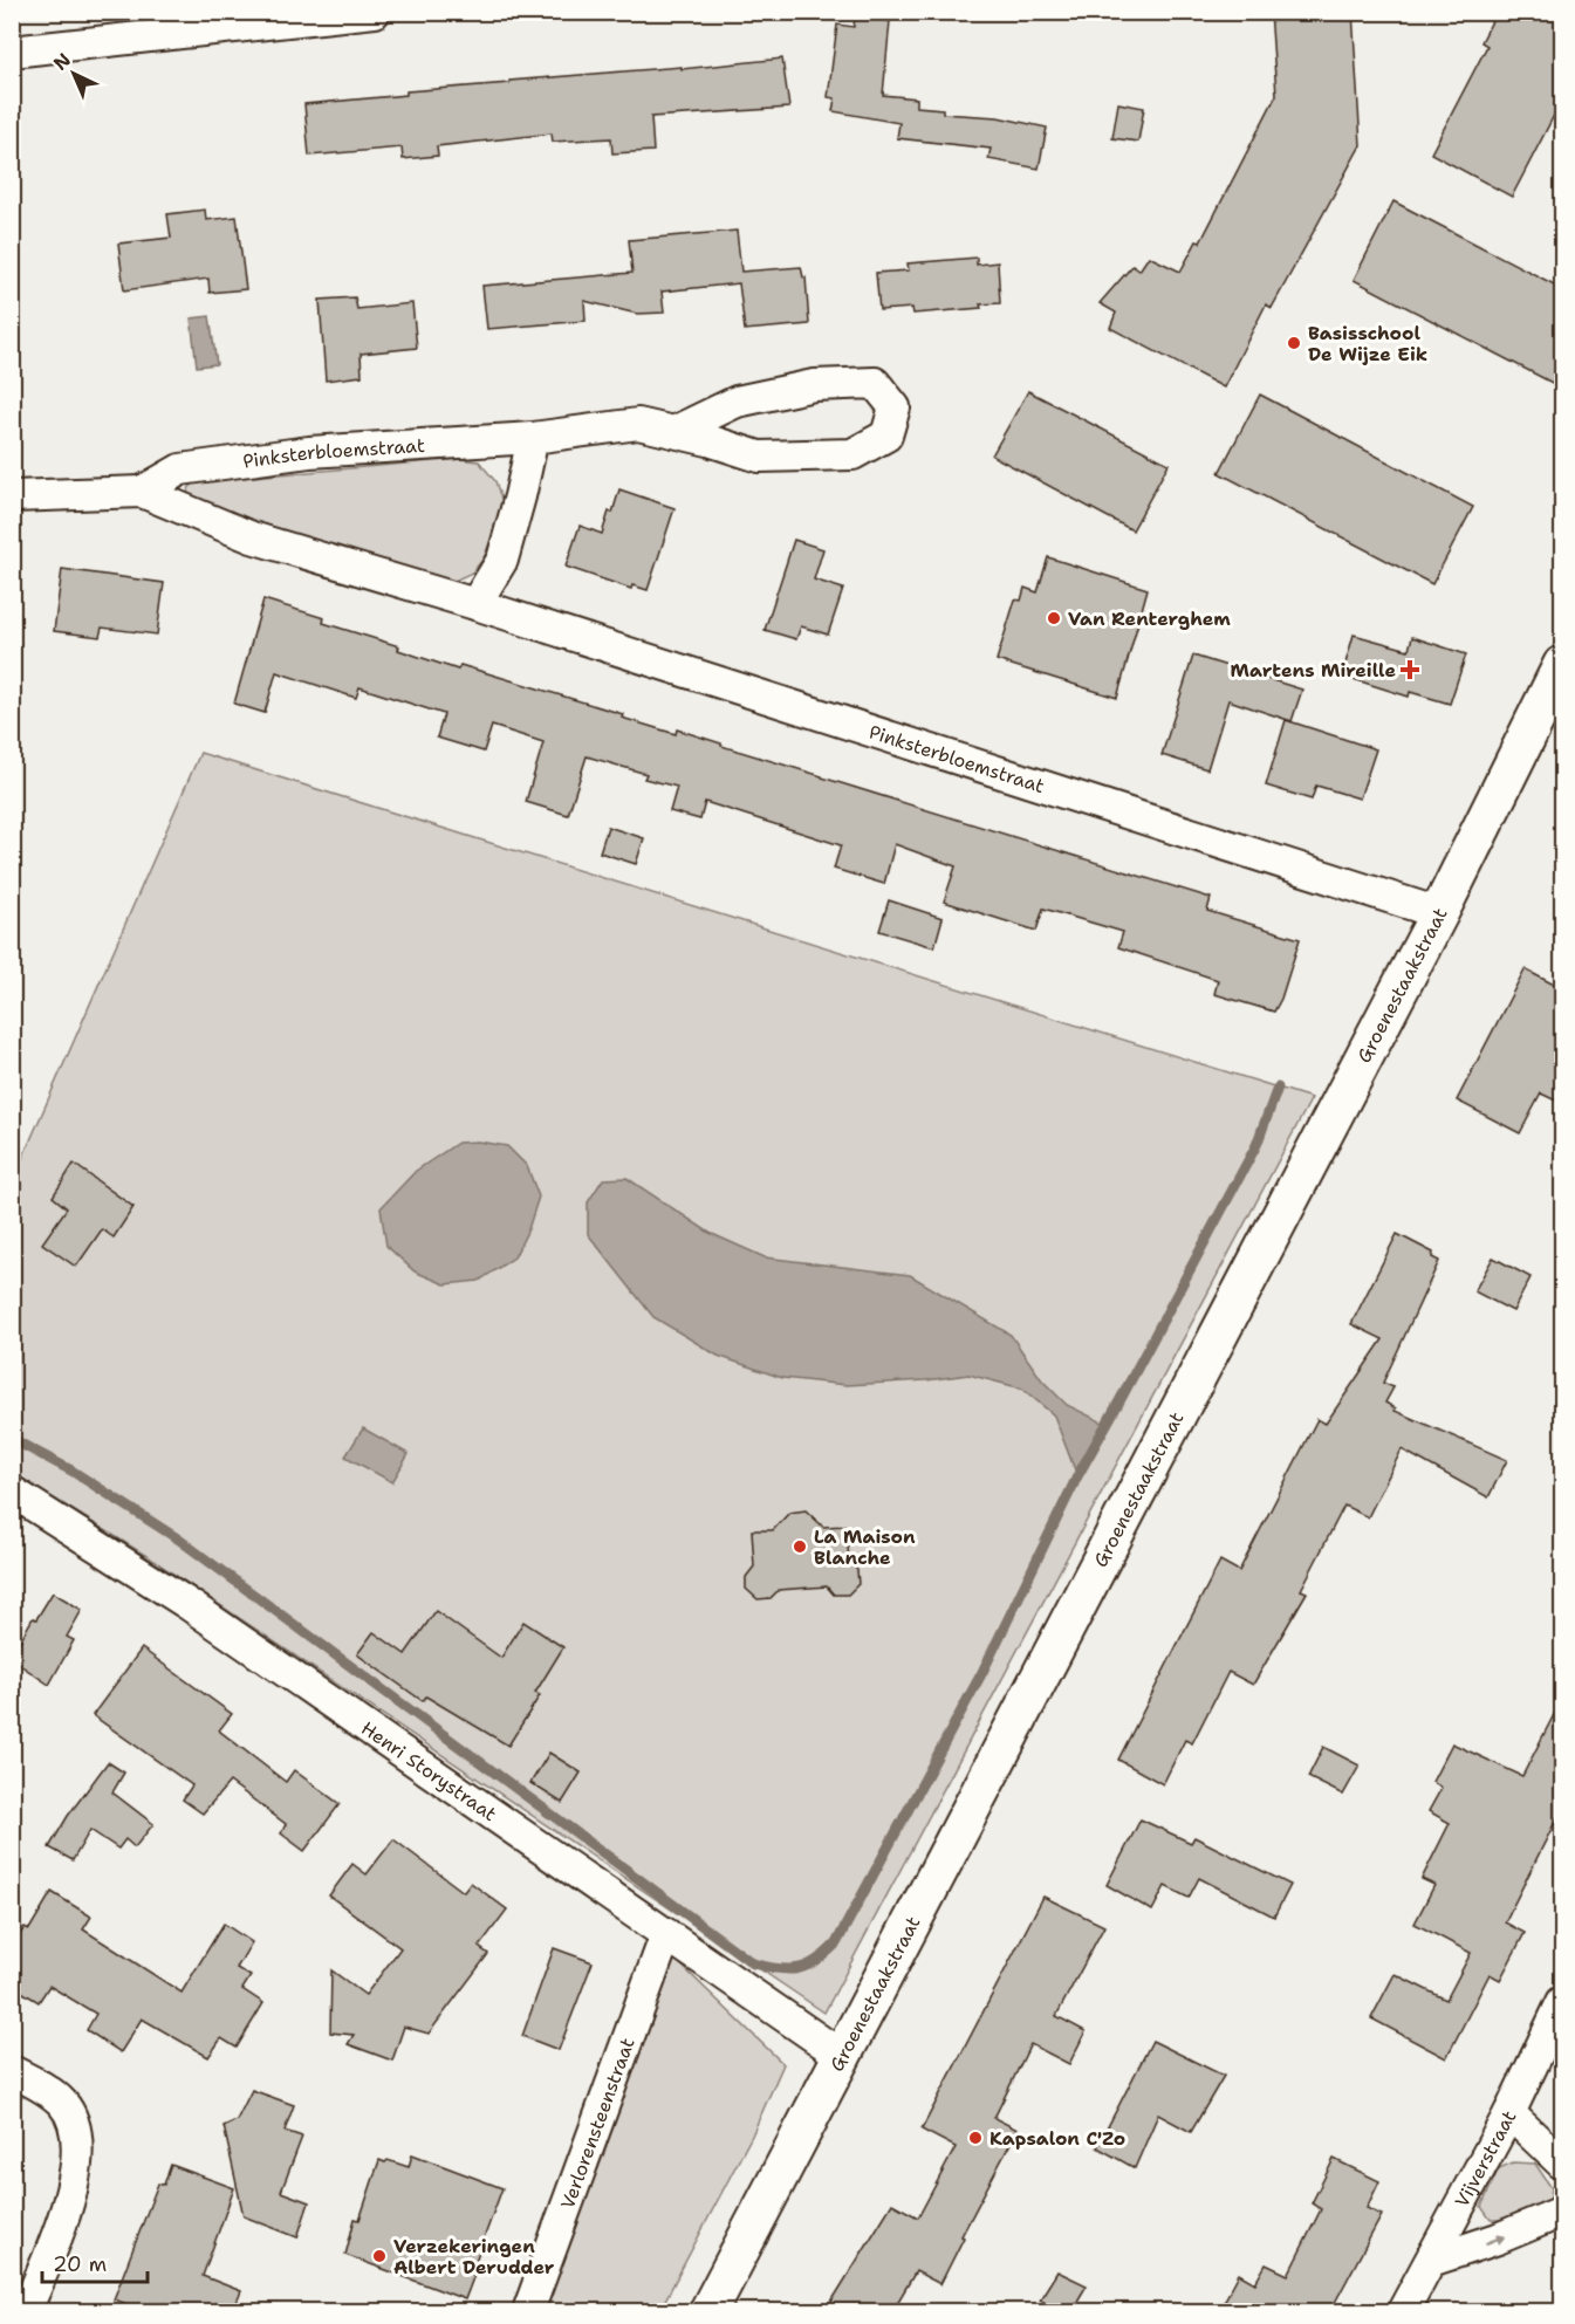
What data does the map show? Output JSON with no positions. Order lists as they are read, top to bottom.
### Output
{
  "streets": {
    "street": [
      "Pinksterbloemstraat",
      "Groenestaakstraat",
      "Henri Storystraat",
      "Verlorensteenstraat",
      "Vijverstraat"
    ]
  },
  "crossings": [
    ["Pinksterbloemstraat", "Groenestaakstraat"],
    ["Groenestaakstraat", "Henri Storystraat"],
    ["Henri Storystraat", "Verlorensteenstraat"]
  ],
  "places": {
    "other": [
      "Basisschool De Wijze Eik",
      "Van Renterghem",
      "La Maison Blanche",
      "Kapsalon C'Zo",
      "Verzekeringen Albert Derudder"
    ],
    "health": ["Martens Mireille"]
  },
  "scale_bar": "20 m",
  "north": "top left"
}
